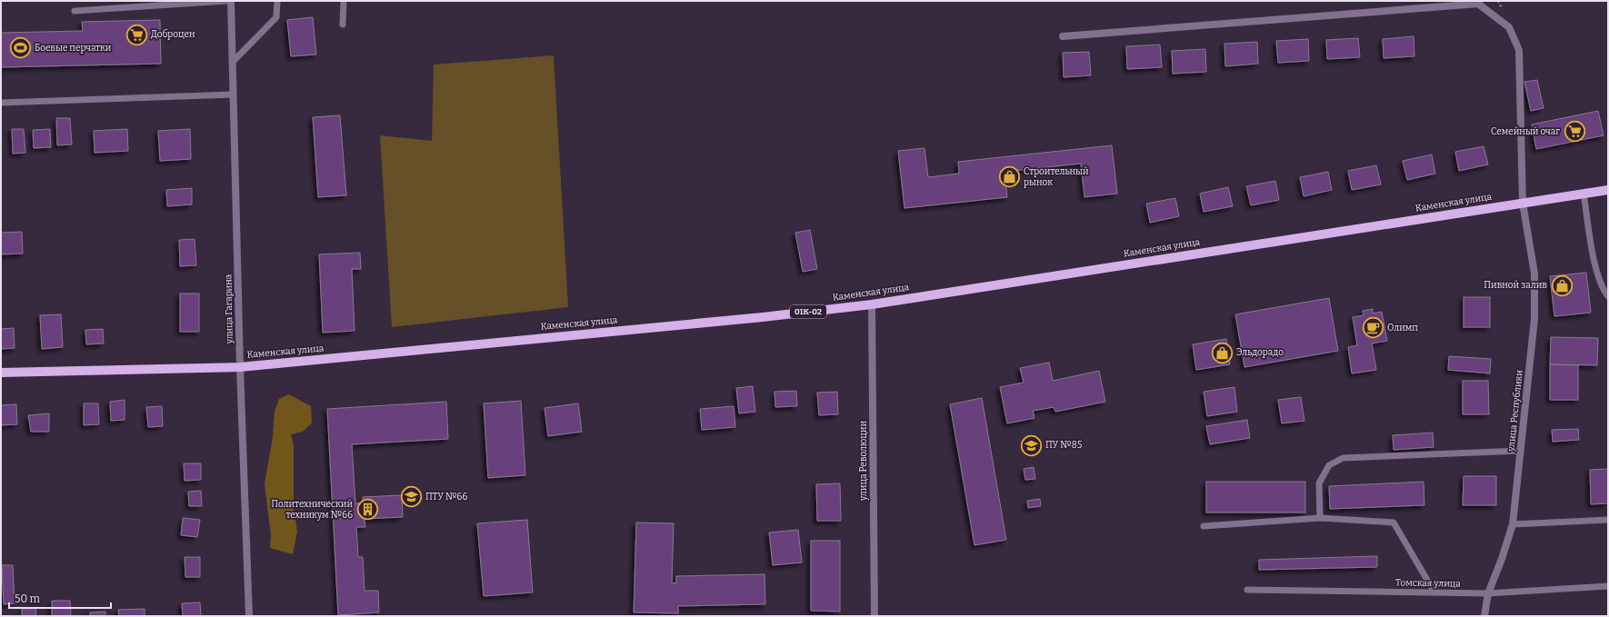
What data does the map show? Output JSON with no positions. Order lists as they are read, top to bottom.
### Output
{
  "streets": {
    "main road": ["Каменская улица", "01К-02"],
    "street": ["улица Гагарина", "улица Республики", "улица Революции"],
    "lane": ["Томская улица"]
  },
  "crossings": [
    ["Каменская улица", "улица Гагарина"],
    ["Каменская улица", "улица Республики"],
    ["Каменская улица", "улица Революции"],
    ["улица Республики", "Томская улица"]
  ],
  "places": {
    "supermarket": ["Доброцен", "Семейный очаг"],
    "sports": ["Боевые перчатки"],
    "shop": ["Строительный рынок", "Пивной залив", "Эльдорадо"],
    "cafe": ["Олимп"],
    "school or university": ["ПУ №85", "ПТУ №66"],
    "building": ["Политехнический техникум №66"]
  },
  "scale_bar": "50 m"
}
